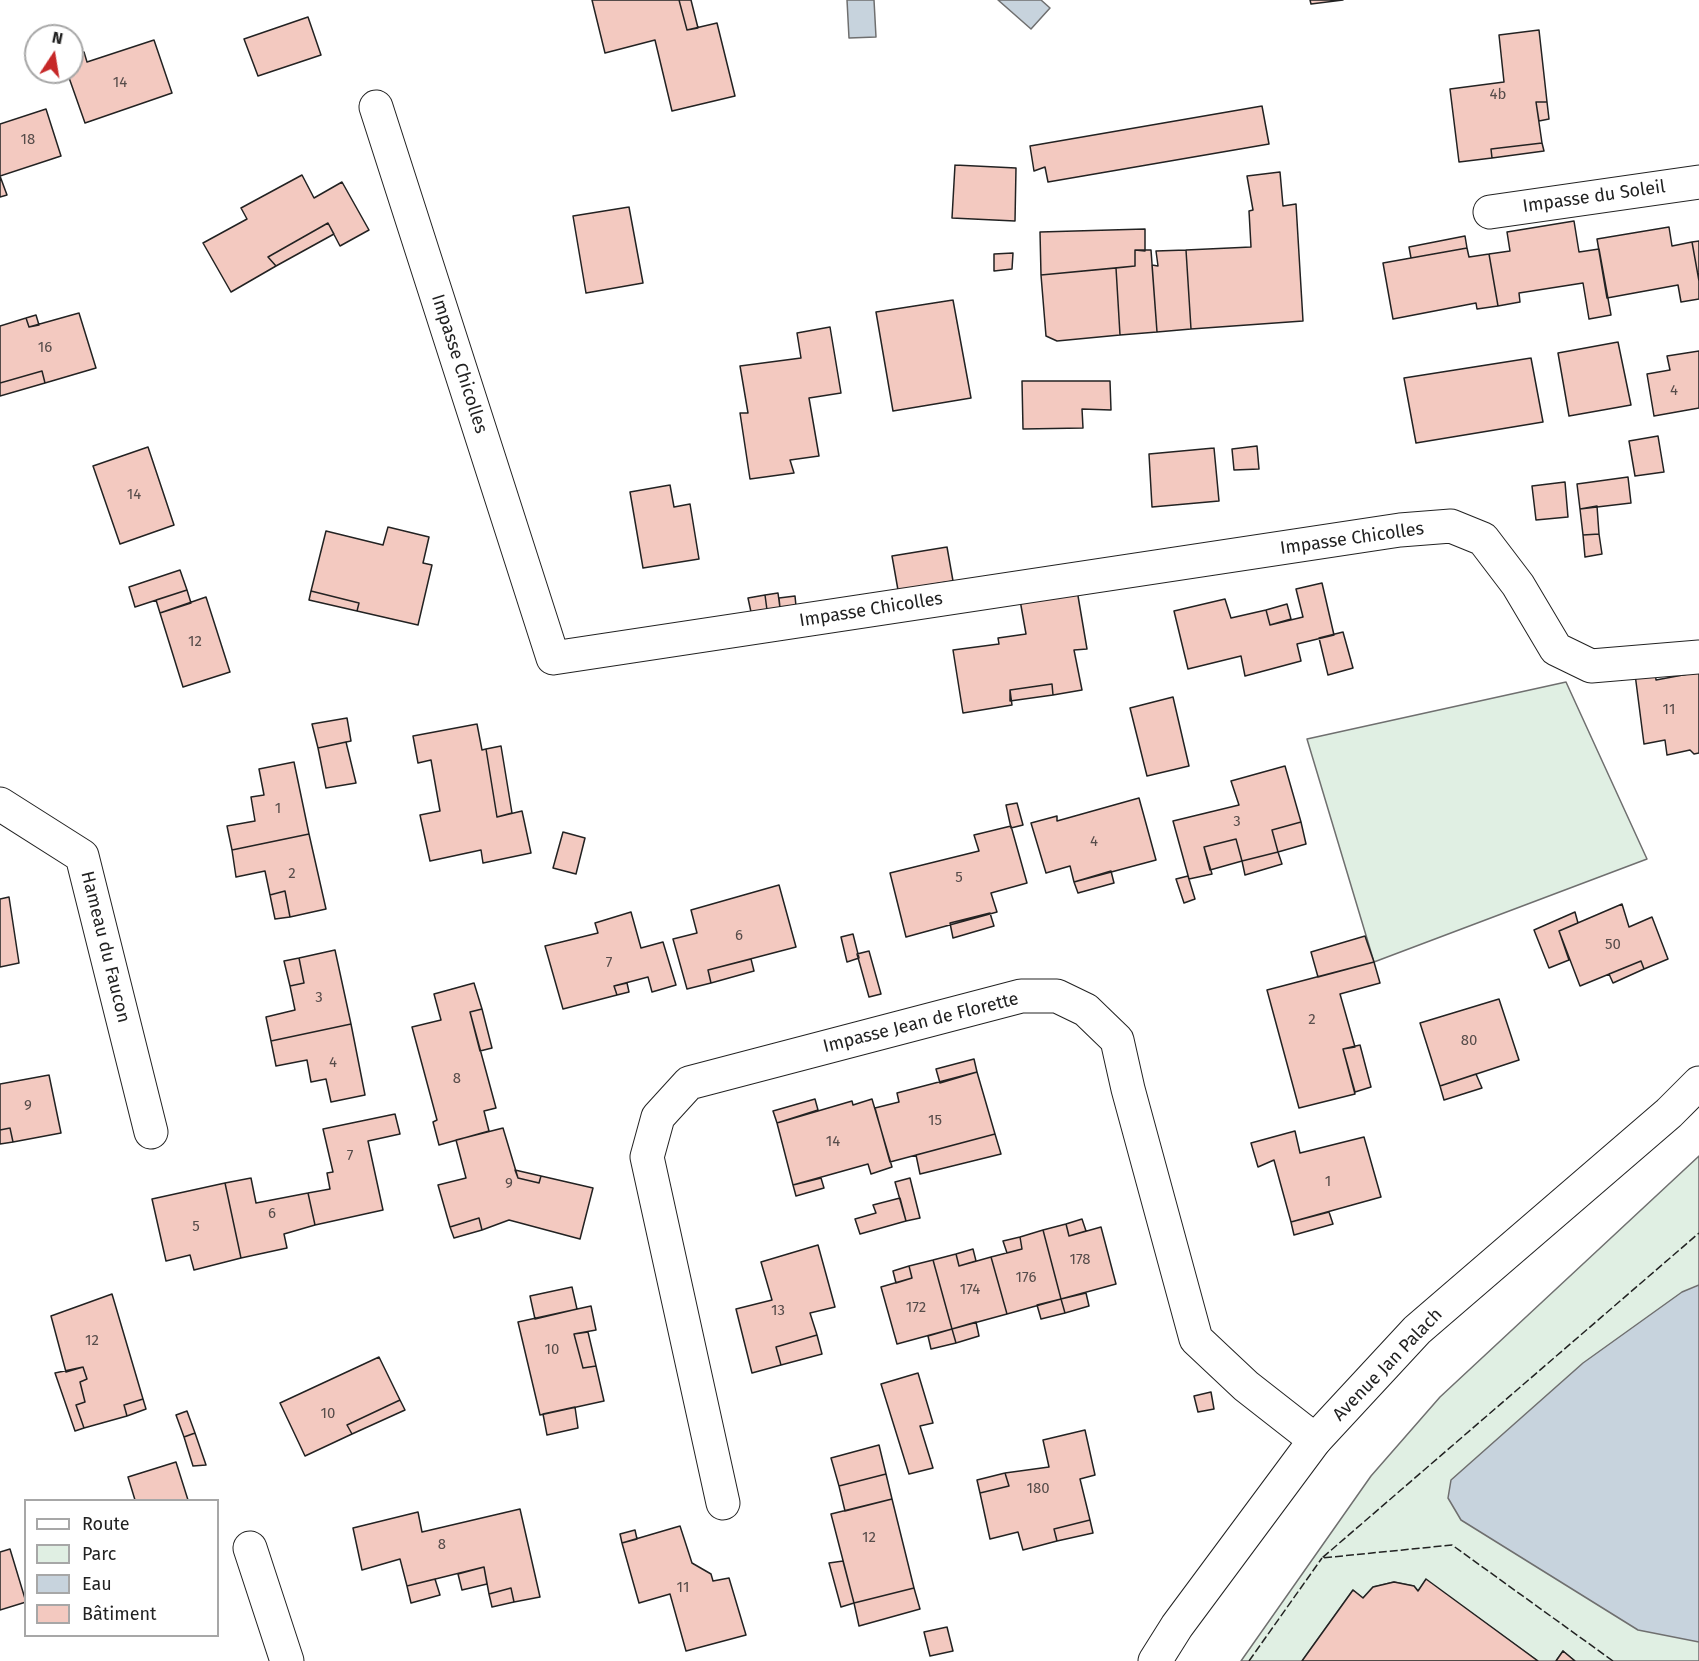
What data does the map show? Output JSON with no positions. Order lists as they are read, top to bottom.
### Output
{
  "streets": {
    "street": [
      "Impasse du Soleil",
      "Impasse Chicolles",
      "Hameau du Faucon",
      "Impasse Jean de Florette",
      "Avenue Jan Palach"
    ]
  },
  "crossings": [
    ["Impasse Jean de Florette", "Avenue Jan Palach"]
  ],
  "house_numbers": [
    "14",
    "4b",
    "18",
    "16",
    "4",
    "14",
    "12",
    "11",
    "1",
    "3",
    "4",
    "2",
    "5",
    "6",
    "50",
    "7",
    "3",
    "2",
    "80",
    "4",
    "8",
    "9",
    "15",
    "14",
    "7",
    "1",
    "9",
    "6",
    "5",
    "178",
    "176",
    "174",
    "172",
    "13",
    "12",
    "10",
    "10",
    "180",
    "12",
    "8",
    "11"
  ],
  "legend": [
    "Route",
    "Parc",
    "Eau",
    "Bâtiment"
  ],
  "north": "top"
}
